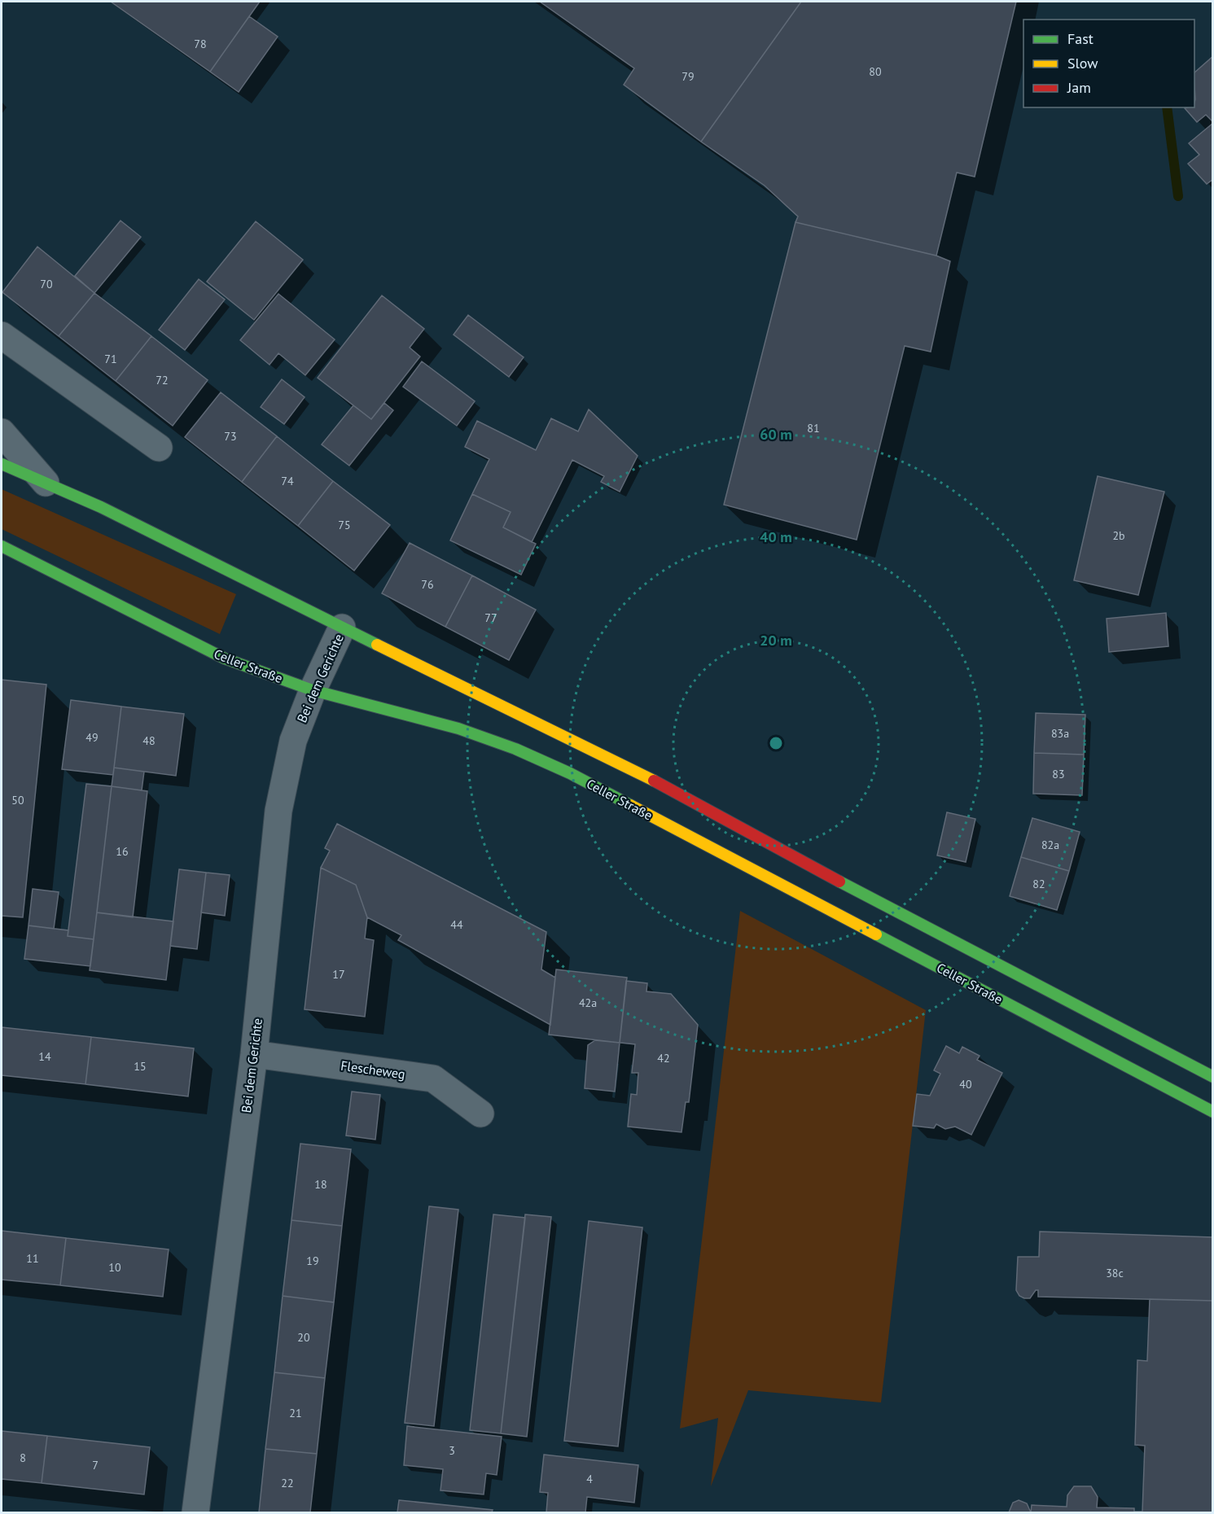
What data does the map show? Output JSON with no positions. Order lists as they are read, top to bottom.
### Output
{
  "streets": {
    "main road": ["Celler Straße"],
    "street": ["Bei dem Gerichte", "Flescheweg"]
  },
  "crossings": [
    ["Celler Straße", "Bei dem Gerichte"],
    ["Bei dem Gerichte", "Flescheweg"]
  ],
  "house_numbers": [
    "78",
    "80",
    "79",
    "70",
    "71",
    "72",
    "81",
    "73",
    "74",
    "75",
    "2b",
    "76",
    "77",
    "83a",
    "49",
    "48",
    "83",
    "50",
    "82a",
    "16",
    "82",
    "44",
    "17",
    "42a",
    "14",
    "42",
    "15",
    "40",
    "18",
    "11",
    "19",
    "10",
    "38c",
    "20",
    "21",
    "3",
    "8",
    "7",
    "4",
    "22"
  ],
  "legend": ["Fast", "Slow", "Jam"],
  "rings": ["60 m", "40 m", "20 m"]
}
